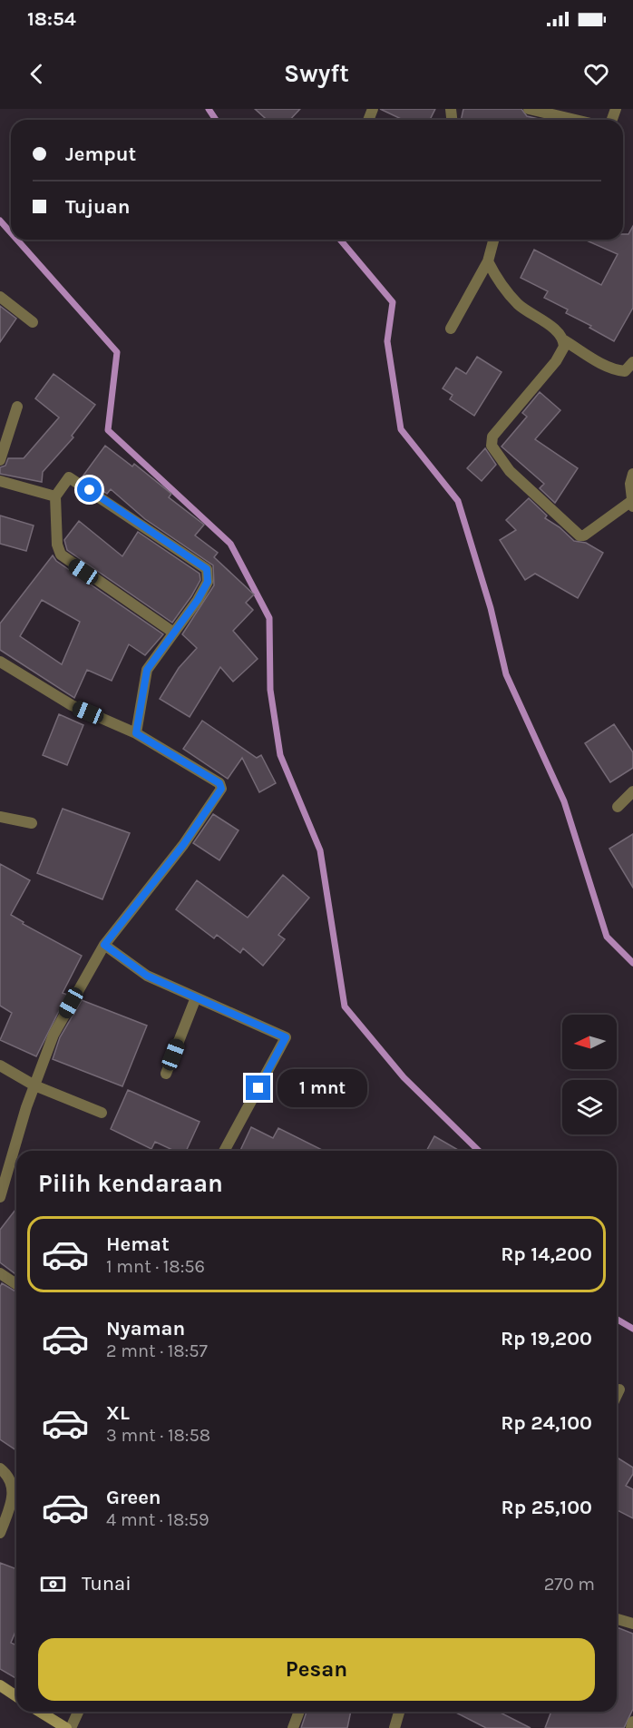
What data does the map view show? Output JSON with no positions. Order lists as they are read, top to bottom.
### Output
{
  "north": "left",
  "page": {
    "status": "18:54",
    "header": "Swyft",
    "banner": ["Jemput", "Tujuan"],
    "bubble": "1 mnt",
    "heading": "Pilih kendaraan",
    "list": [
      {
        "name": "Hemat",
        "note": "1 mnt · 18:56",
        "value": "Rp 14,200"
      },
      {
        "name": "Nyaman",
        "note": "2 mnt · 18:57",
        "value": "Rp 19,200"
      },
      {
        "name": "XL",
        "note": "3 mnt · 18:58",
        "value": "Rp 24,100"
      },
      {
        "name": "Green",
        "note": "4 mnt · 18:59",
        "value": "Rp 25,100"
      }
    ],
    "pay": ["Tunai", "270 m"],
    "buttons": "Pesan"
  }
}
